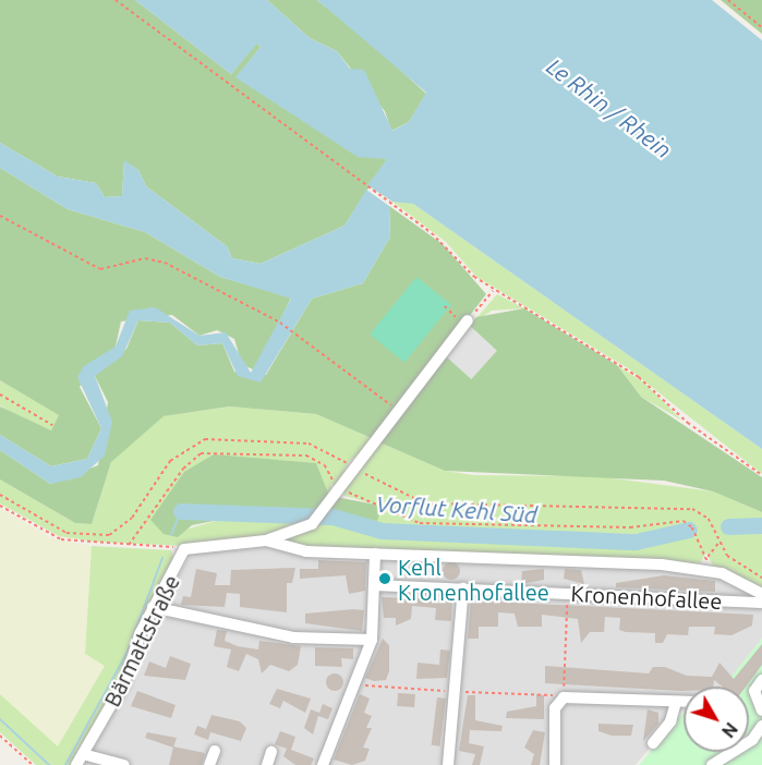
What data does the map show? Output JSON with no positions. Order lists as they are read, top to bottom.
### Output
{
  "streets": {
    "street": ["Kronenhofallee", "Bärmattstraße"]
  },
  "water": ["Le Rhin / Rhein", "Vorflut Kehl Süd"],
  "places": ["Kehl Kronenhofallee"],
  "north": "bottom right"
}
